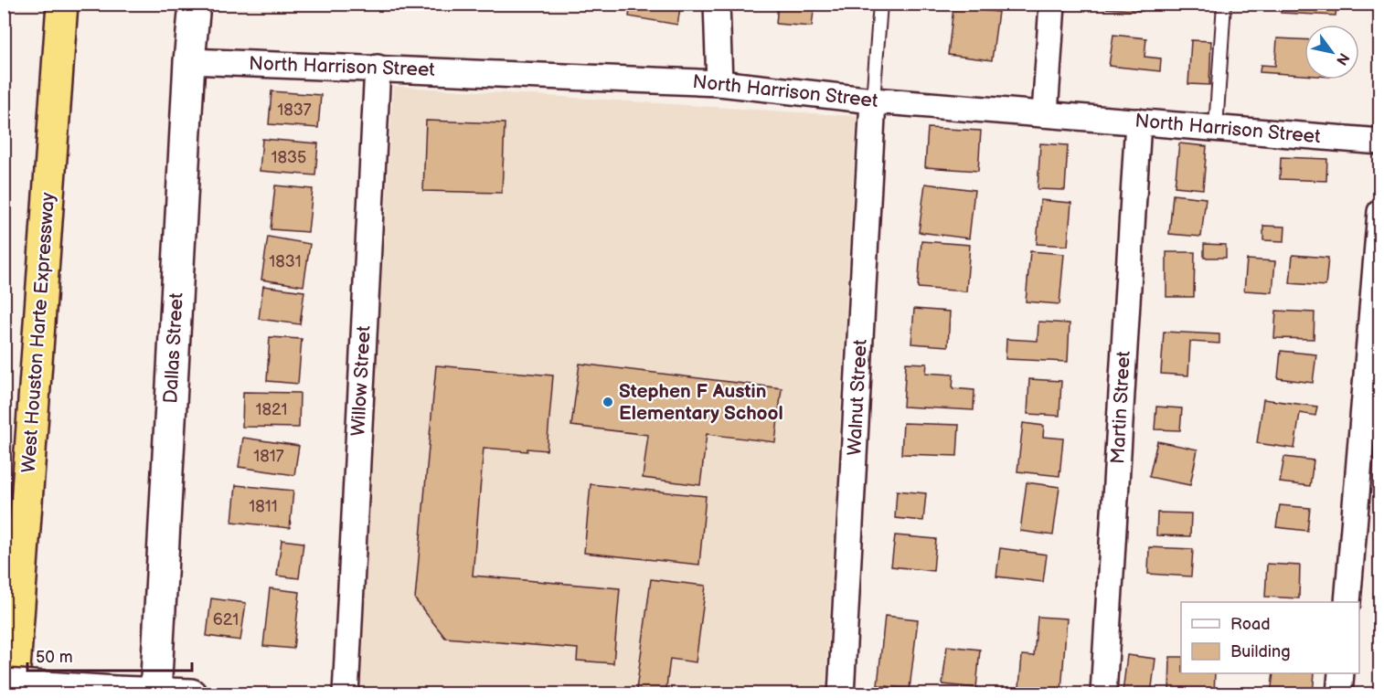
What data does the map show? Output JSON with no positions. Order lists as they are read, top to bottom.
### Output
{
  "streets": {
    "highway": ["West Houston Harte Expressway"],
    "main road": ["Dallas Street"],
    "street": [
      "North Harrison Street",
      "Willow Street",
      "Walnut Street",
      "Martin Street"
    ]
  },
  "crossings": [
    ["North Harrison Street", "Dallas Street"],
    ["North Harrison Street", "Willow Street"],
    ["North Harrison Street", "Walnut Street"],
    ["North Harrison Street", "Martin Street"]
  ],
  "places": ["Stephen F Austin Elementary School"],
  "house_numbers": [
    "1837",
    "1835",
    "1831",
    "1821",
    "1817",
    "1811",
    "621"
  ],
  "legend": ["Road", "Building"],
  "scale_bar": "50 m",
  "north": "bottom right"
}
